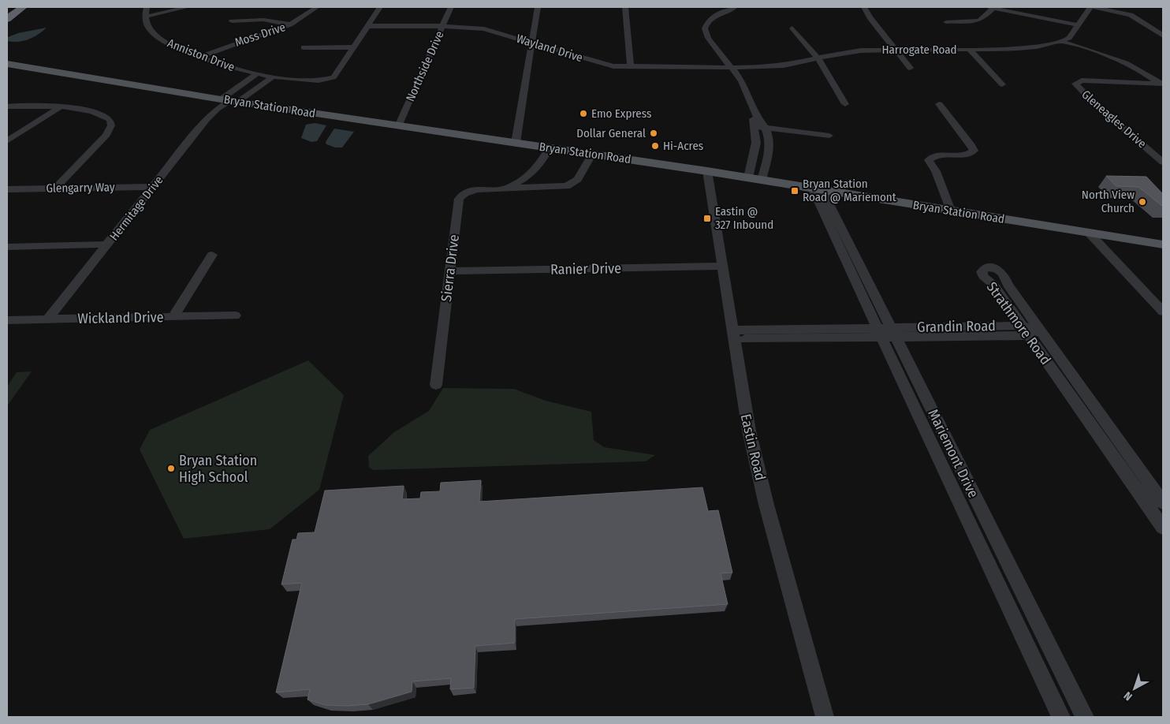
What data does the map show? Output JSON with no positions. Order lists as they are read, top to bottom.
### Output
{
  "streets": {
    "main road": ["Bryan Station Road"],
    "street": [
      "Moss Drive",
      "Wayland Drive",
      "Harrogate Road",
      "Anniston Drive",
      "Northside Drive",
      "Gleneagles Drive",
      "Glengarry Way",
      "Hermitage Drive",
      "Sierra Drive",
      "Ranier Drive",
      "Wickland Drive",
      "Strathmore Road",
      "Grandin Road",
      "Eastin Road",
      "Mariemont Drive"
    ]
  },
  "crossings": [
    ["Moss Drive", "Anniston Drive"],
    ["Wayland Drive", "Harrogate Road"],
    ["Wayland Drive", "Northside Drive"],
    ["Anniston Drive", "Bryan Station Road"],
    ["Anniston Drive", "Hermitage Drive"],
    ["Northside Drive", "Bryan Station Road"],
    ["Bryan Station Road", "Hermitage Drive"],
    ["Bryan Station Road", "Sierra Drive"],
    ["Bryan Station Road", "Eastin Road"],
    ["Bryan Station Road", "Mariemont Drive"],
    ["Glengarry Way", "Hermitage Drive"],
    ["Hermitage Drive", "Wickland Drive"],
    ["Sierra Drive", "Ranier Drive"],
    ["Ranier Drive", "Eastin Road"],
    ["Strathmore Road", "Grandin Road"],
    ["Grandin Road", "Eastin Road"],
    ["Grandin Road", "Mariemont Drive"]
  ],
  "places": {
    "other": [
      "Emo Express",
      "Dollar General",
      "Hi-Acres",
      "North View Church",
      "Bryan Station High School"
    ],
    "transit": ["Bryan Station Road @ Mariemont", "Eastin @ 327 Inbound"]
  },
  "north": "bottom left"
}
